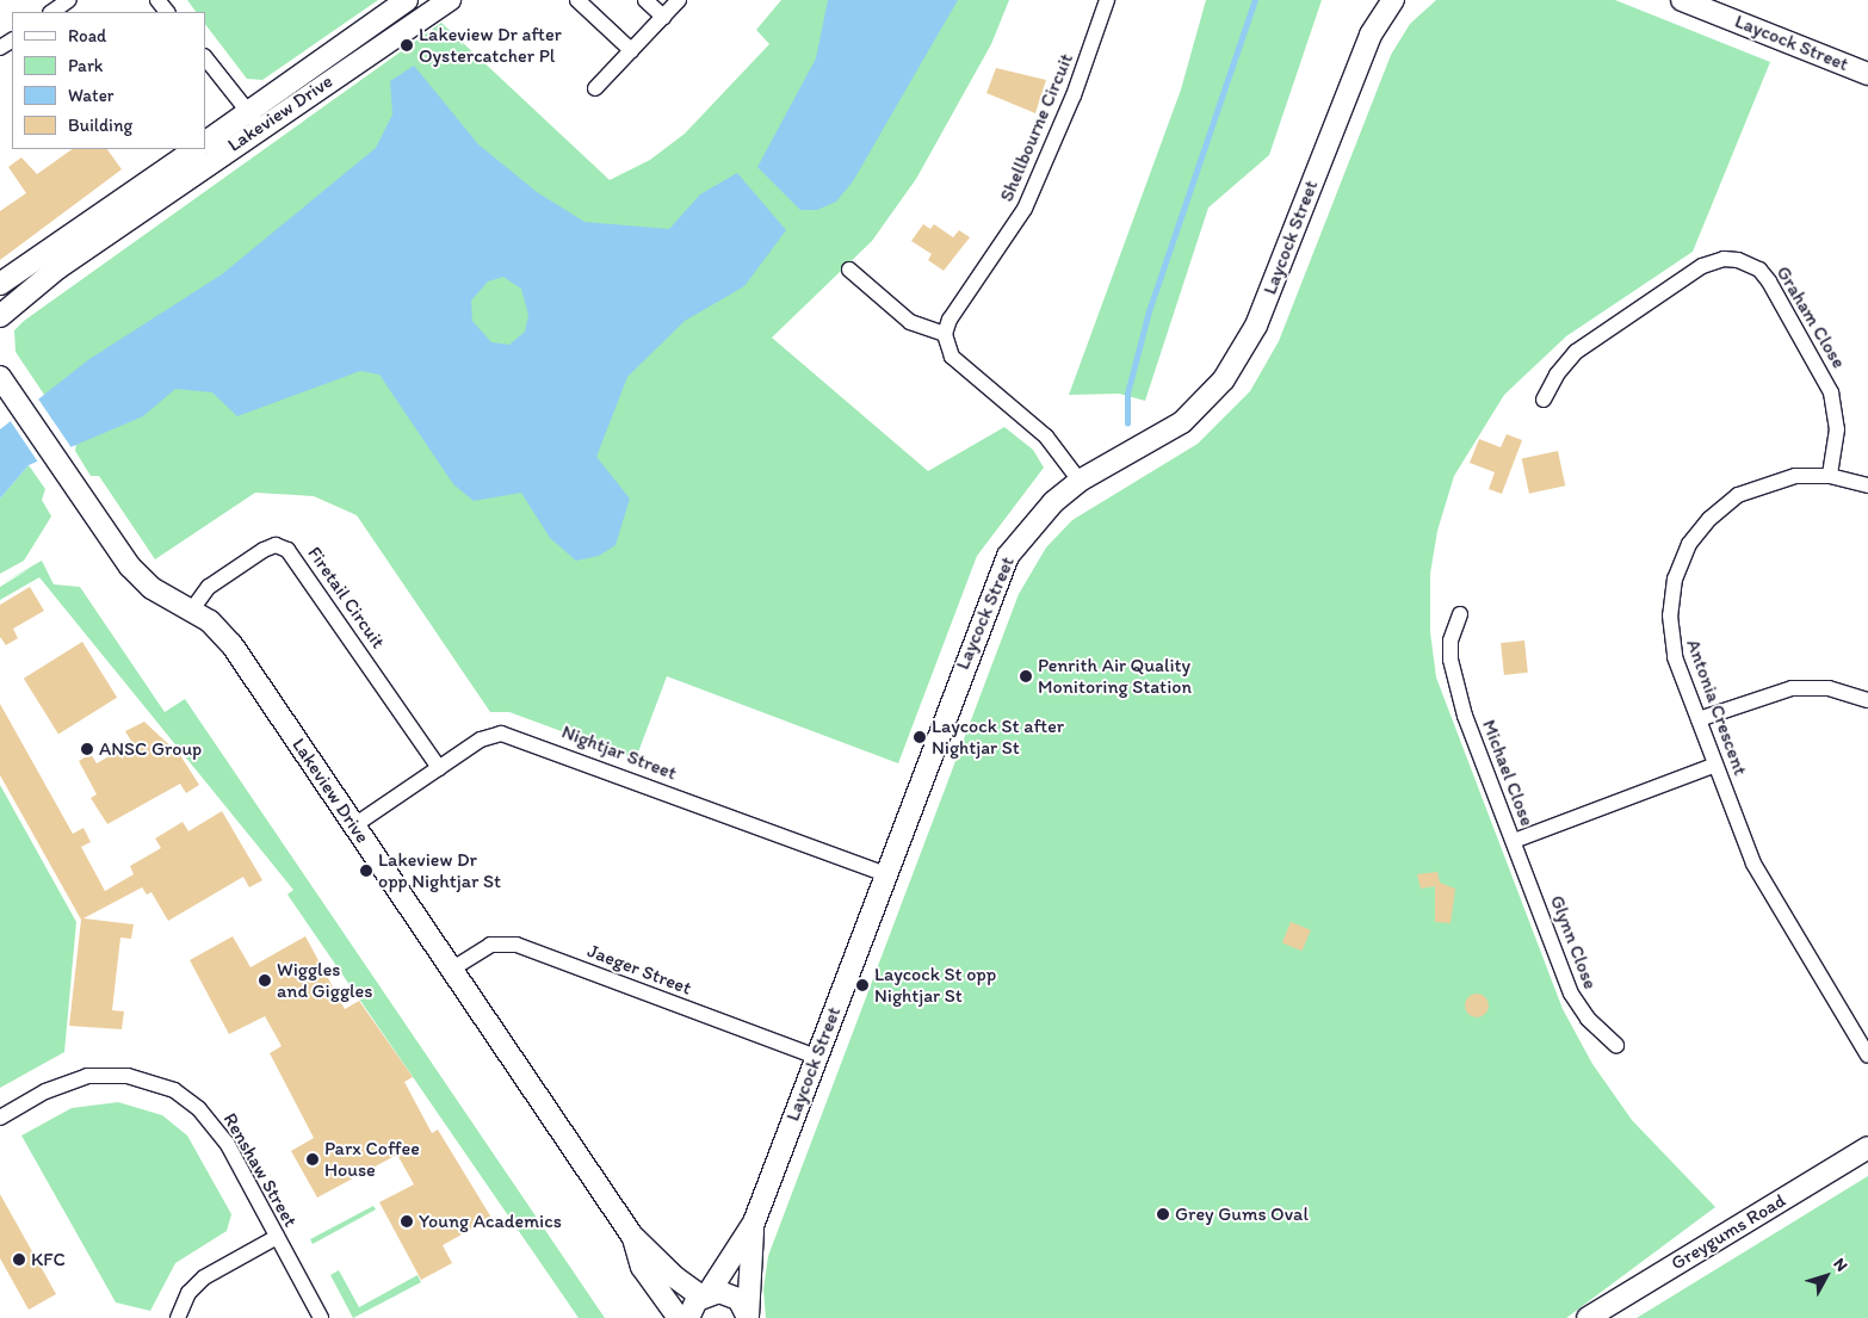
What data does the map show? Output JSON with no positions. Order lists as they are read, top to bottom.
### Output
{
  "streets": {
    "street": [
      "Laycock Street",
      "Lakeview Drive",
      "Shellbourne Circuit",
      "Graham Close",
      "Firetail Circuit",
      "Antonia Crescent",
      "Nightjar Street",
      "Michael Close",
      "Glynn Close",
      "Jaeger Street",
      "Renshaw Street",
      "Greygums Road"
    ]
  },
  "crossings": [
    ["Laycock Street", "Lakeview Drive"],
    ["Laycock Street", "Nightjar Street"],
    ["Laycock Street", "Jaeger Street"],
    ["Lakeview Drive", "Firetail Circuit"],
    ["Lakeview Drive", "Nightjar Street"],
    ["Lakeview Drive", "Jaeger Street"],
    ["Graham Close", "Antonia Crescent"],
    ["Firetail Circuit", "Nightjar Street"],
    ["Antonia Crescent", "Michael Close"],
    ["Michael Close", "Glynn Close"]
  ],
  "places": [
    "Lakeview Dr after Oystercatcher Pl",
    "Penrith Air Quality Monitoring Station",
    "Laycock St after Nightjar St",
    "ANSC Group",
    "Lakeview Dr opp Nightjar St",
    "Wiggles and Giggles",
    "Laycock St opp Nightjar St",
    "Parx Coffee House",
    "Grey Gums Oval",
    "Young Academics",
    "KFC"
  ],
  "legend": [
    "Road",
    "Park",
    "Water",
    "Building"
  ],
  "north": "top right"
}
